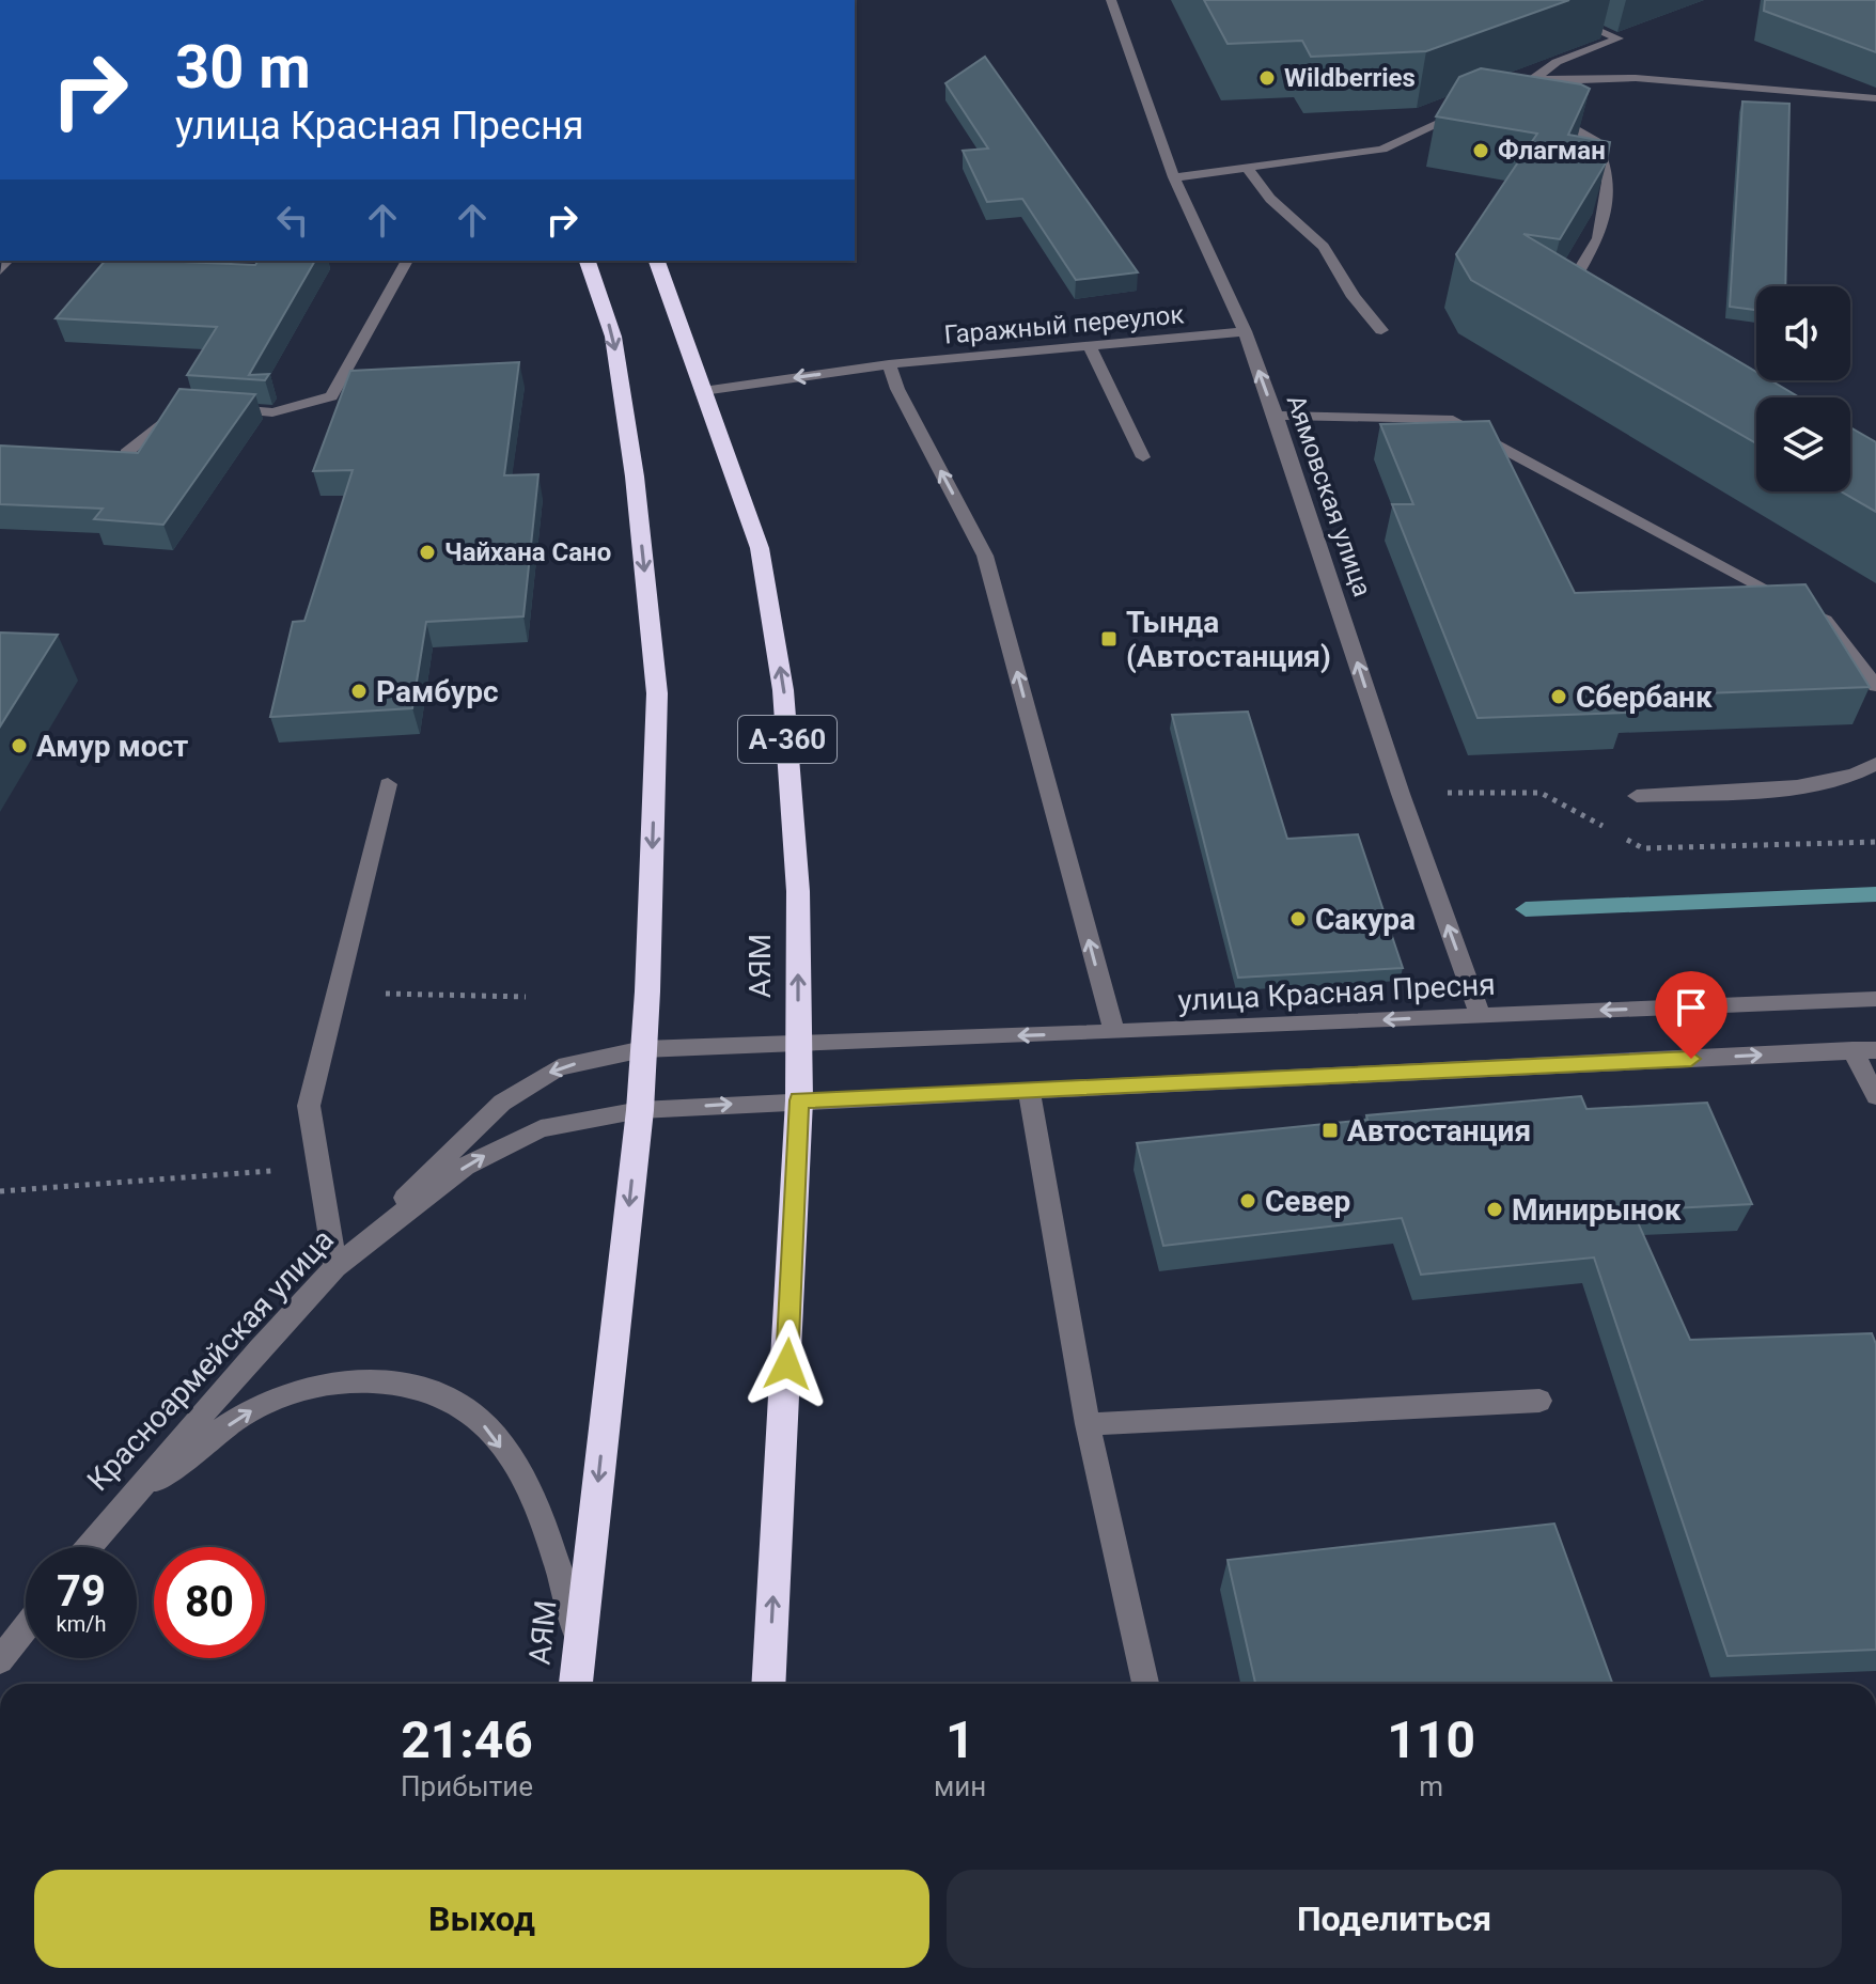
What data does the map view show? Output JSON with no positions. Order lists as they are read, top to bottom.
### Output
{
  "streets": {
    "highway": ["А-360", "АЯМ"],
    "street": [
      "Гаражный переулок",
      "Аямовская улица",
      "улица Красная Пресня",
      "Красноармейская улица"
    ]
  },
  "crossings": [
    ["Гаражный переулок", "Аямовская улица"],
    ["Гаражный переулок", "АЯМ"],
    ["Аямовская улица", "улица Красная Пресня"],
    ["АЯМ", "улица Красная Пресня"],
    ["АЯМ", "Красноармейская улица"]
  ],
  "one_way": ["Аямовская улица"],
  "places": {
    "other": [
      "Wildberries",
      "Флагман",
      "Чайхана Сано",
      "Рамбурс",
      "Сбербанк",
      "Амур мост",
      "Сакура",
      "Север",
      "Минирынок"
    ],
    "transit": ["Тында (Автостанция)", "Автостанция"]
  },
  "page": {
    "turn": ["30 m", "улица Красная Пресня"],
    "speed": "79 km/h",
    "limit": "80",
    "eta": [
      "21:46",
      "Прибытие",
      "1",
      "мин",
      "110",
      "m"
    ],
    "buttons": ["Выход", "Поделиться"]
  }
}
